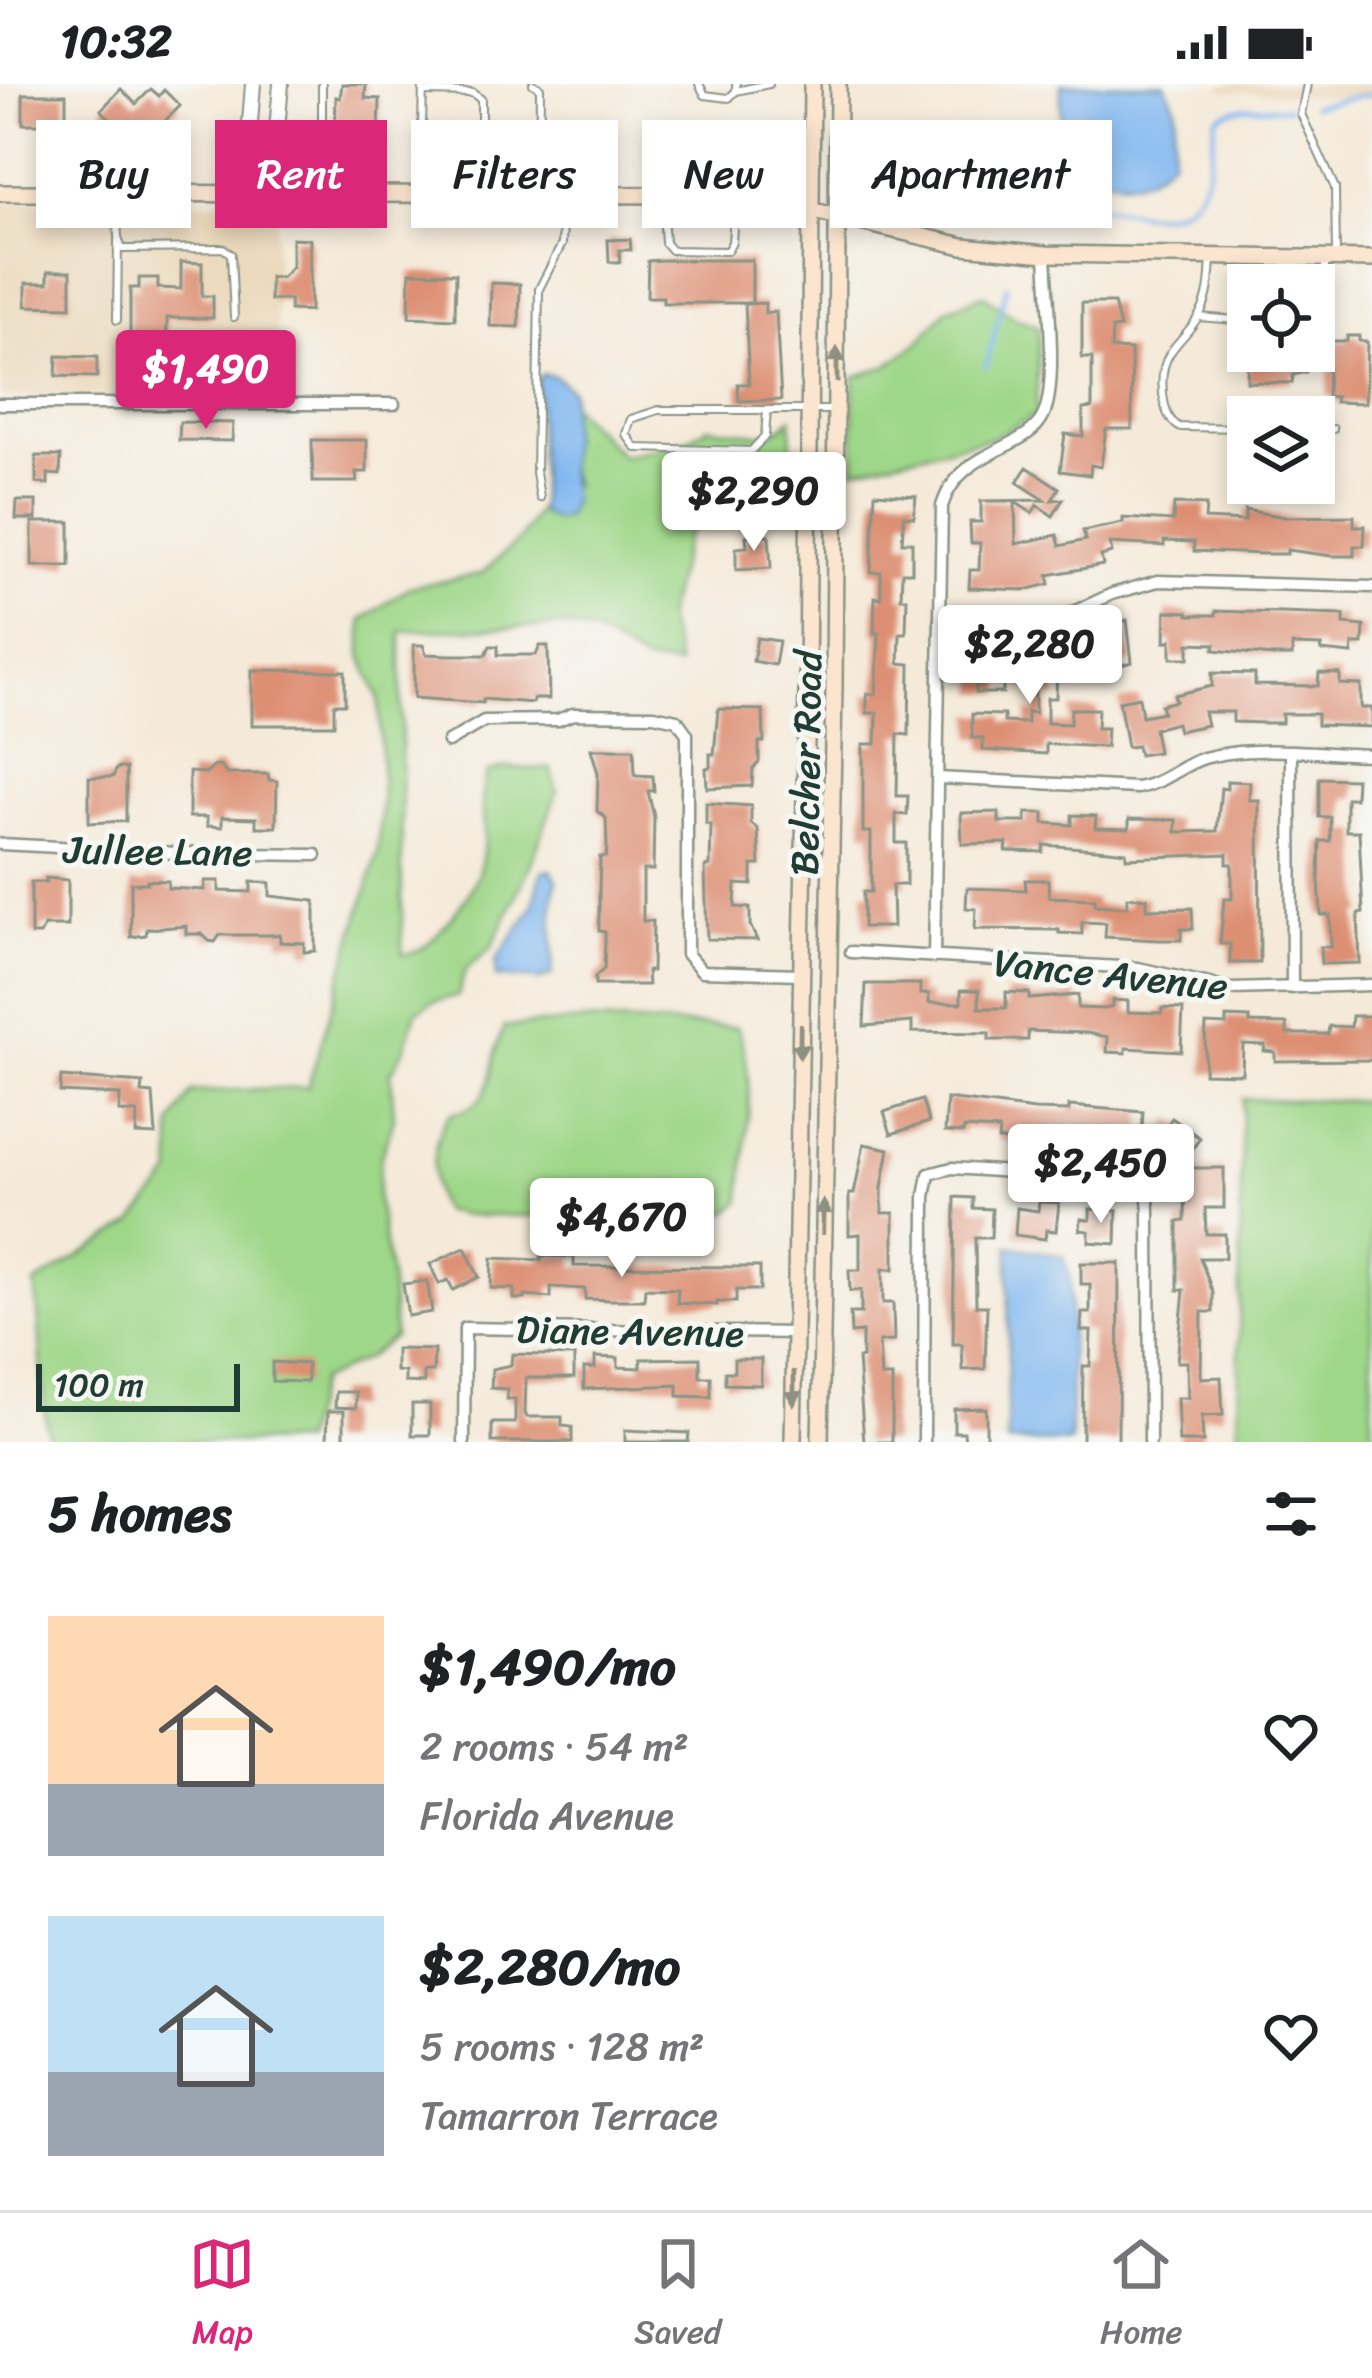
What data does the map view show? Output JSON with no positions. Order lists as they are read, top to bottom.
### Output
{
  "streets": {
    "main road": ["Belcher Road"],
    "street": ["Jullee Lane", "Vance Avenue", "Diane Avenue"]
  },
  "crossings": [
    ["Belcher Road", "Diane Avenue"]
  ],
  "scale_bar": "100 m",
  "page": {
    "status": "10:32",
    "chip": [
      "Buy",
      "Rent",
      "Filters",
      "New",
      "Apartment"
    ],
    "price": [
      "$1,490",
      "$2,290",
      "$2,280",
      "$2,450",
      "$4,670"
    ],
    "scale": "100 m",
    "heading": "5 homes",
    "list": [
      {
        "name": "$1,490/mo",
        "note": "2 rooms · 54 m² · Florida Avenue"
      },
      {
        "name": "$2,280/mo",
        "note": "5 rooms · 128 m² · Tamarron Terrace"
      }
    ],
    "tabs": ["Map", "Saved", "Home"]
  }
}
